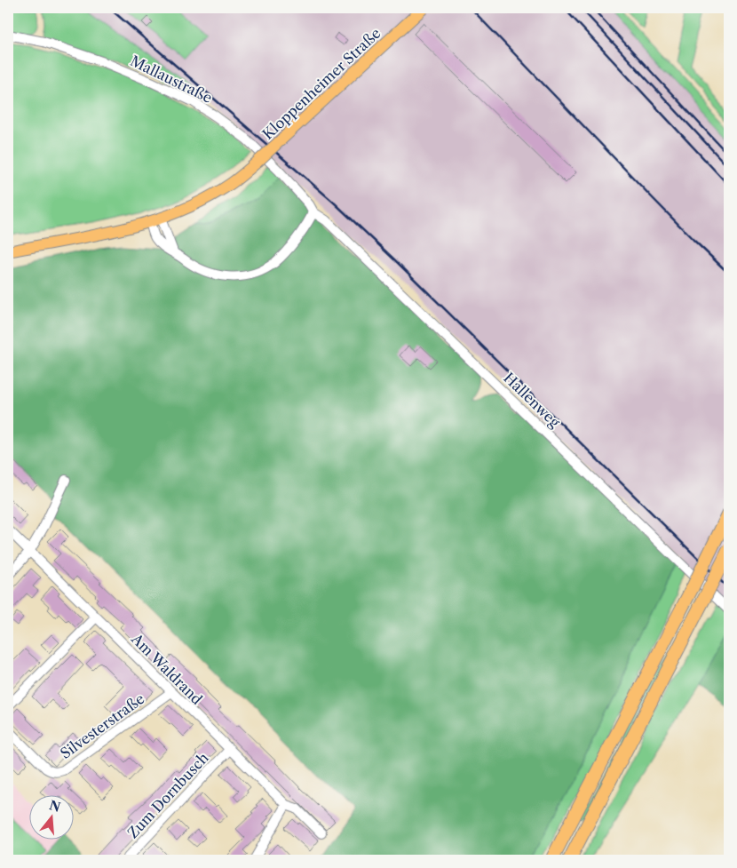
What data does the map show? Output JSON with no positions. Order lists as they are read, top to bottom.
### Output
{
  "streets": {
    "main road": ["Kloppenheimer Straße"],
    "street": [
      "Mallaustraße",
      "Hallenweg",
      "Am Waldrand",
      "Silvesterstraße",
      "Zum Dornbusch"
    ]
  },
  "crossings": [
    ["Mallaustraße", "Hallenweg"],
    ["Am Waldrand", "Silvesterstraße"],
    ["Am Waldrand", "Zum Dornbusch"]
  ],
  "north": "top"
}
